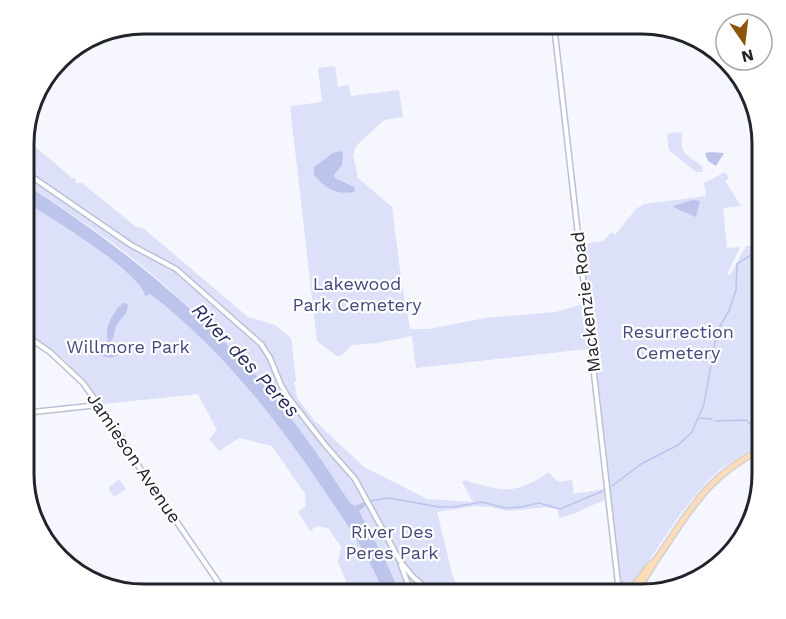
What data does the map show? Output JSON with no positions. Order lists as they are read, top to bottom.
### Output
{
  "streets": {
    "main road": ["Mackenzie Road", "Jamieson Avenue"]
  },
  "water": ["River des Peres"],
  "parks": [
    "Lakewood Park Cemetery",
    "Resurrection Cemetery",
    "Willmore Park",
    "River Des Peres Park"
  ],
  "north": "bottom"
}
